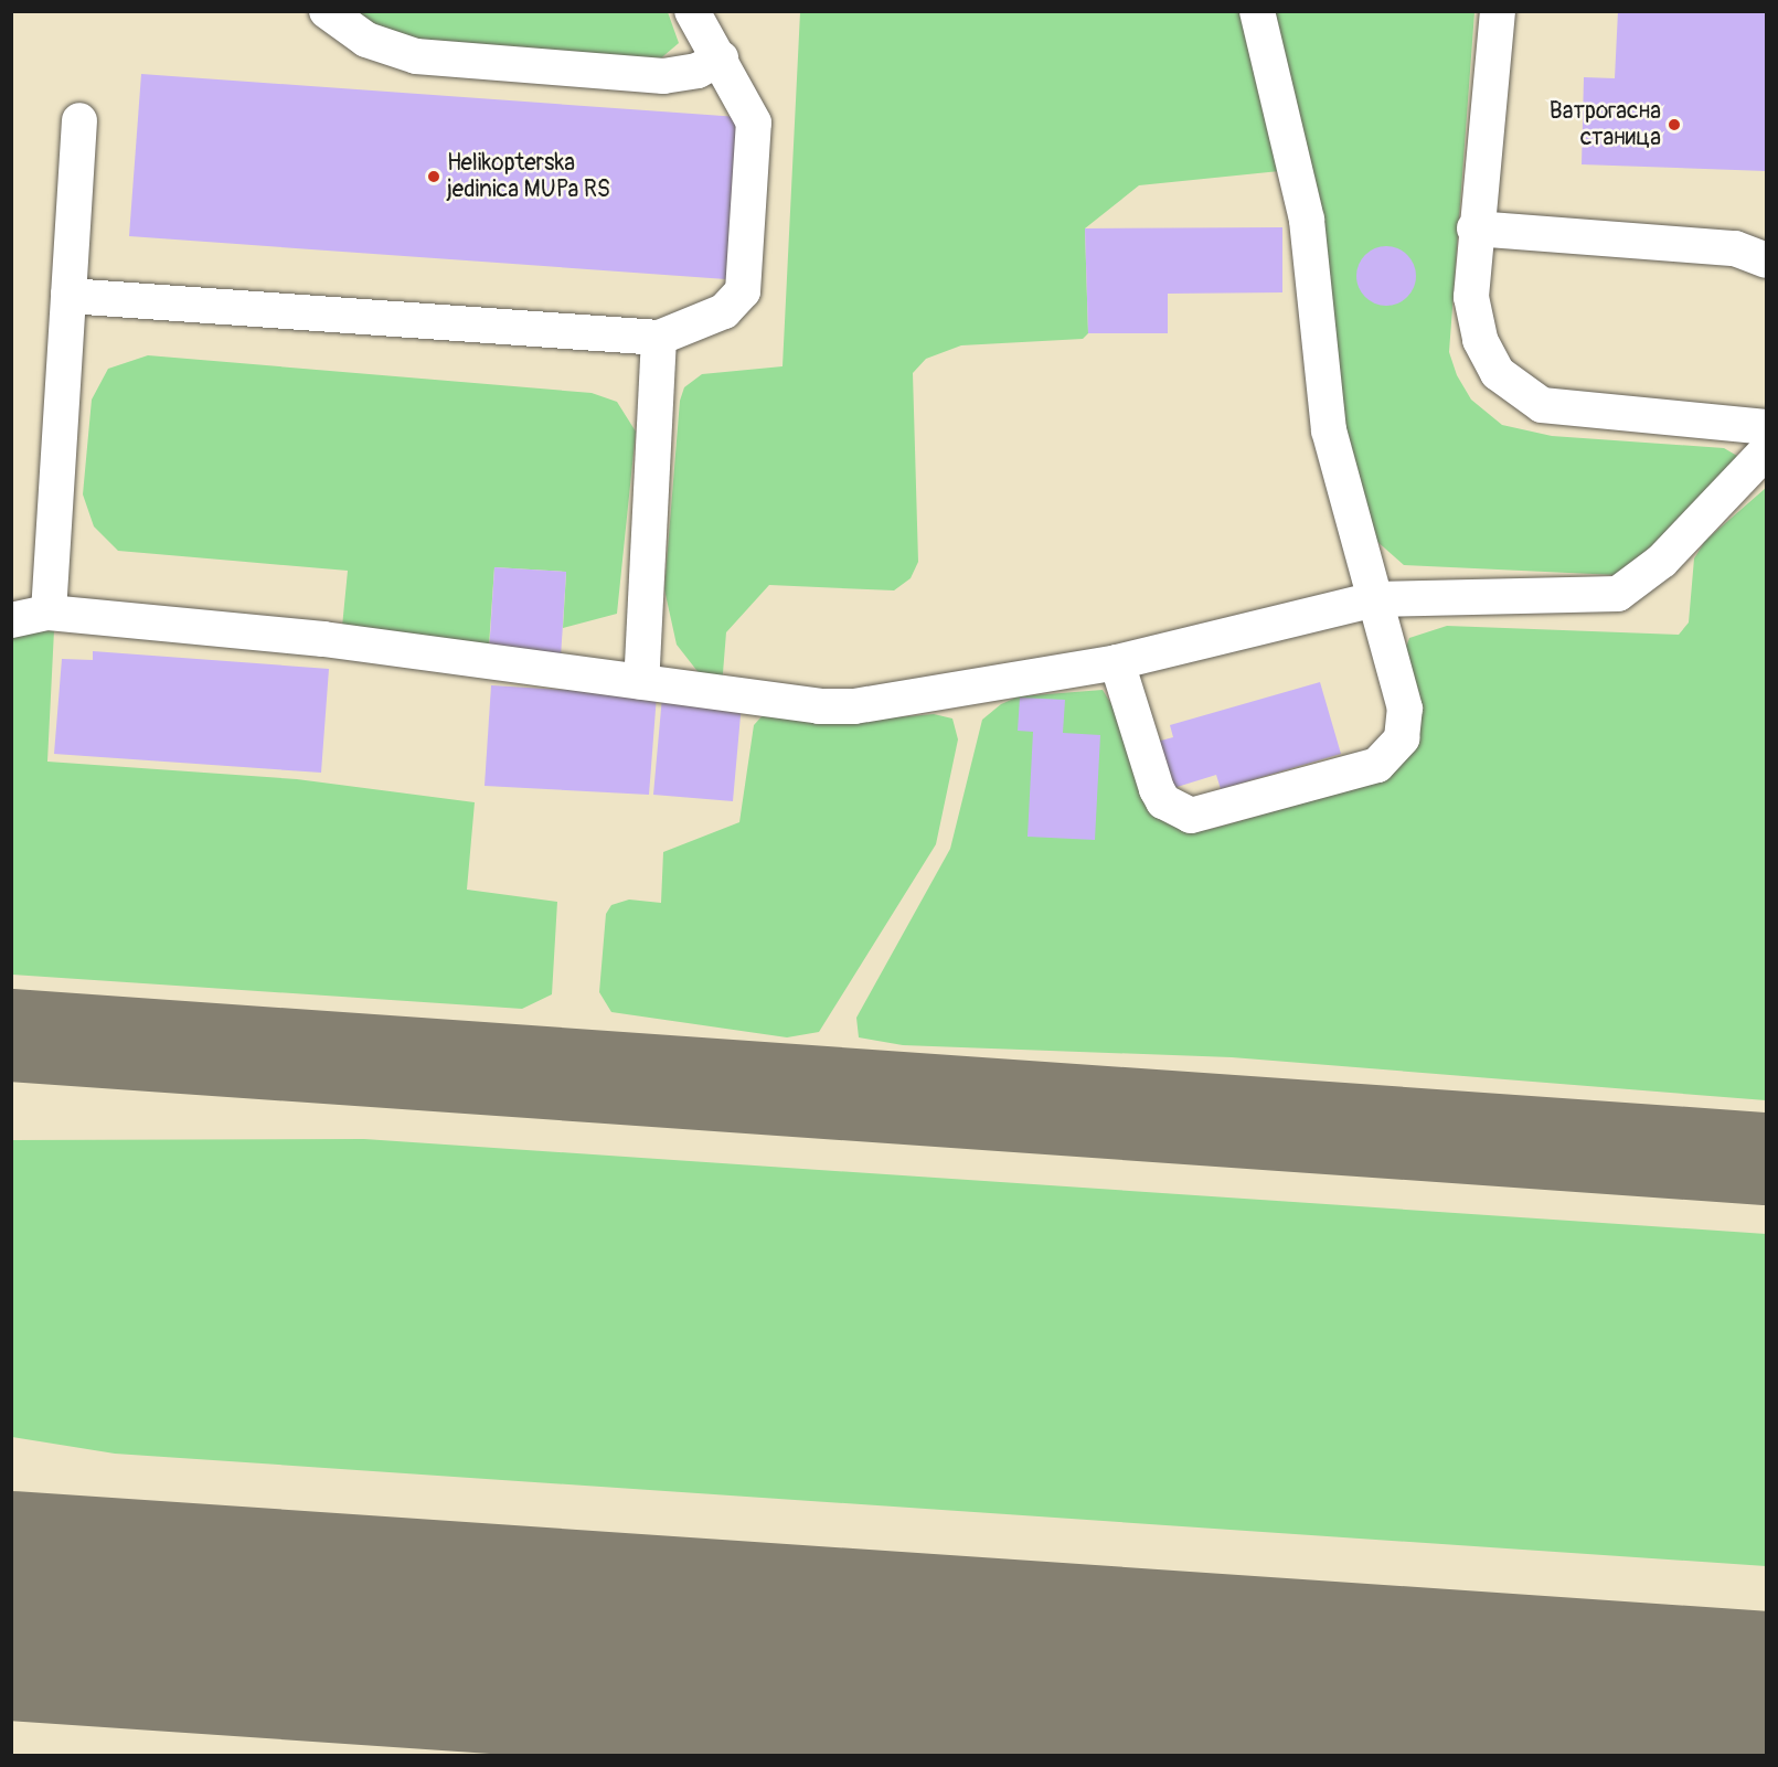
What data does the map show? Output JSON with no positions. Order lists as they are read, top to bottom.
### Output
{
  "places": ["Ватрогасна станица", "Helikopterska jedinica MUPa RS"]
}
